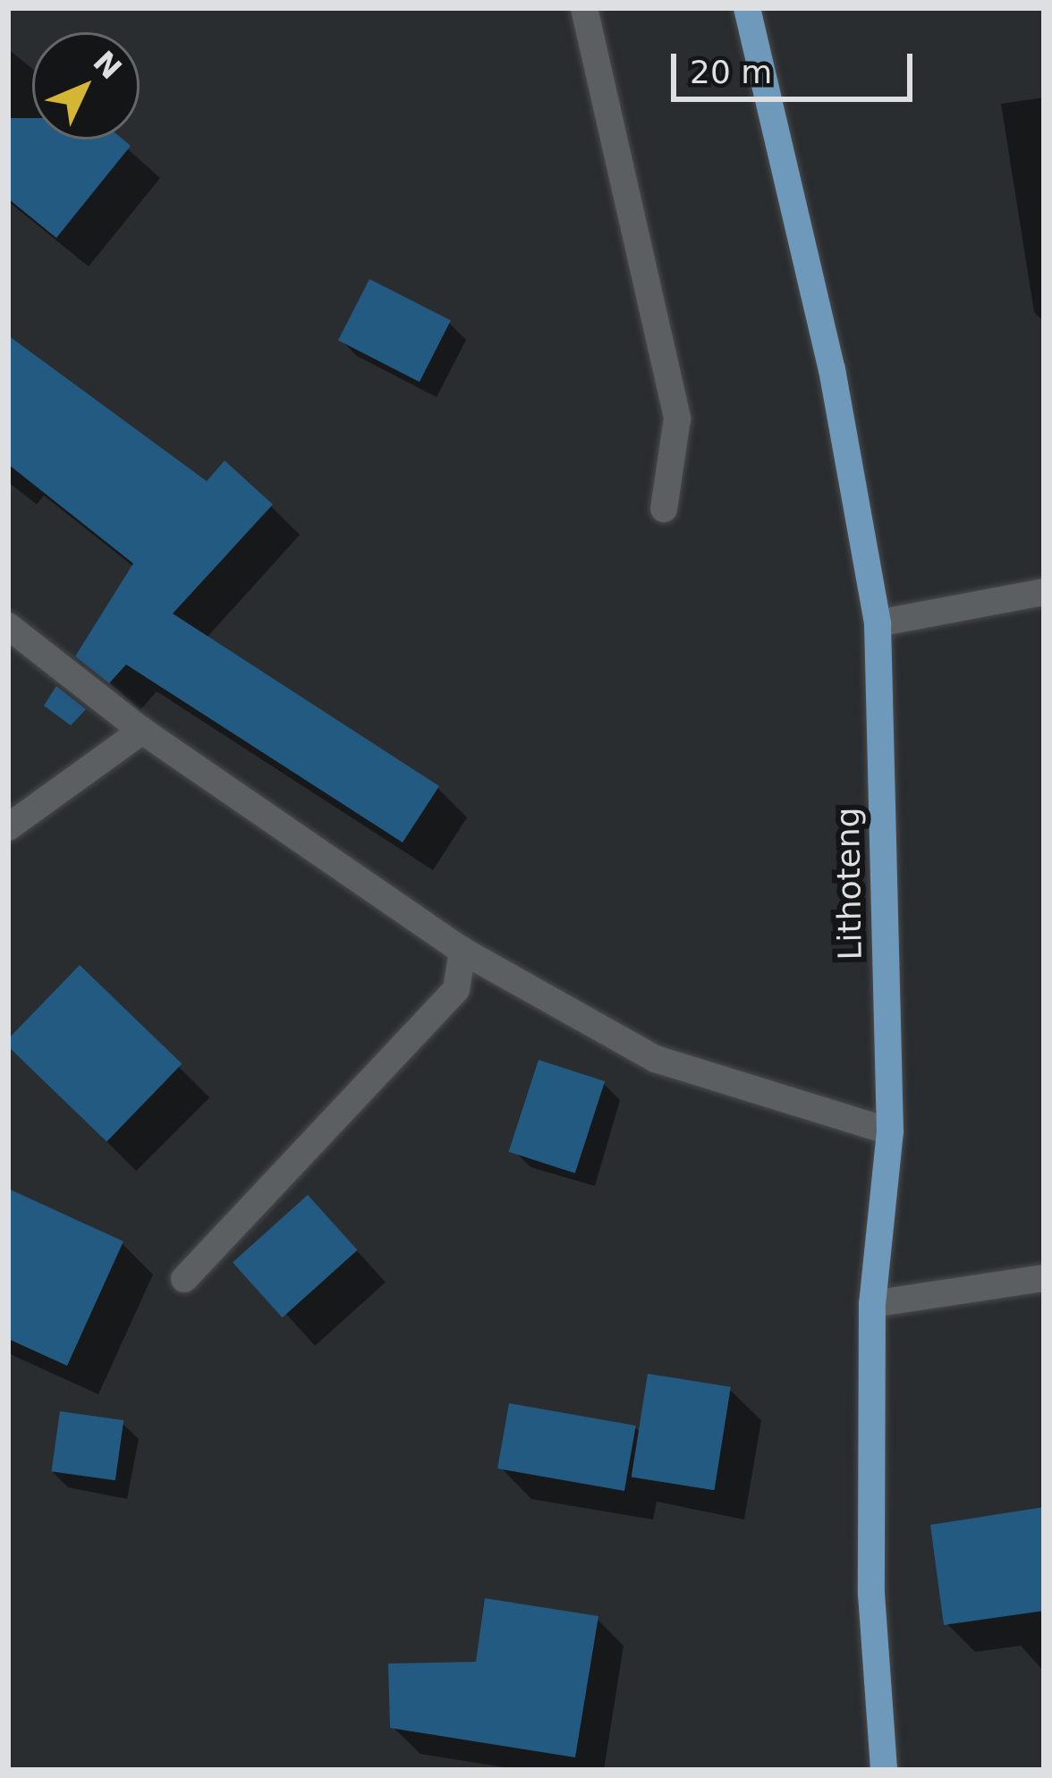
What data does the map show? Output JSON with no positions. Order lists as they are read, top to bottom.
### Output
{
  "streets": {
    "main road": ["Lithoteng"]
  },
  "scale_bar": "20 m",
  "north": "top right"
}
